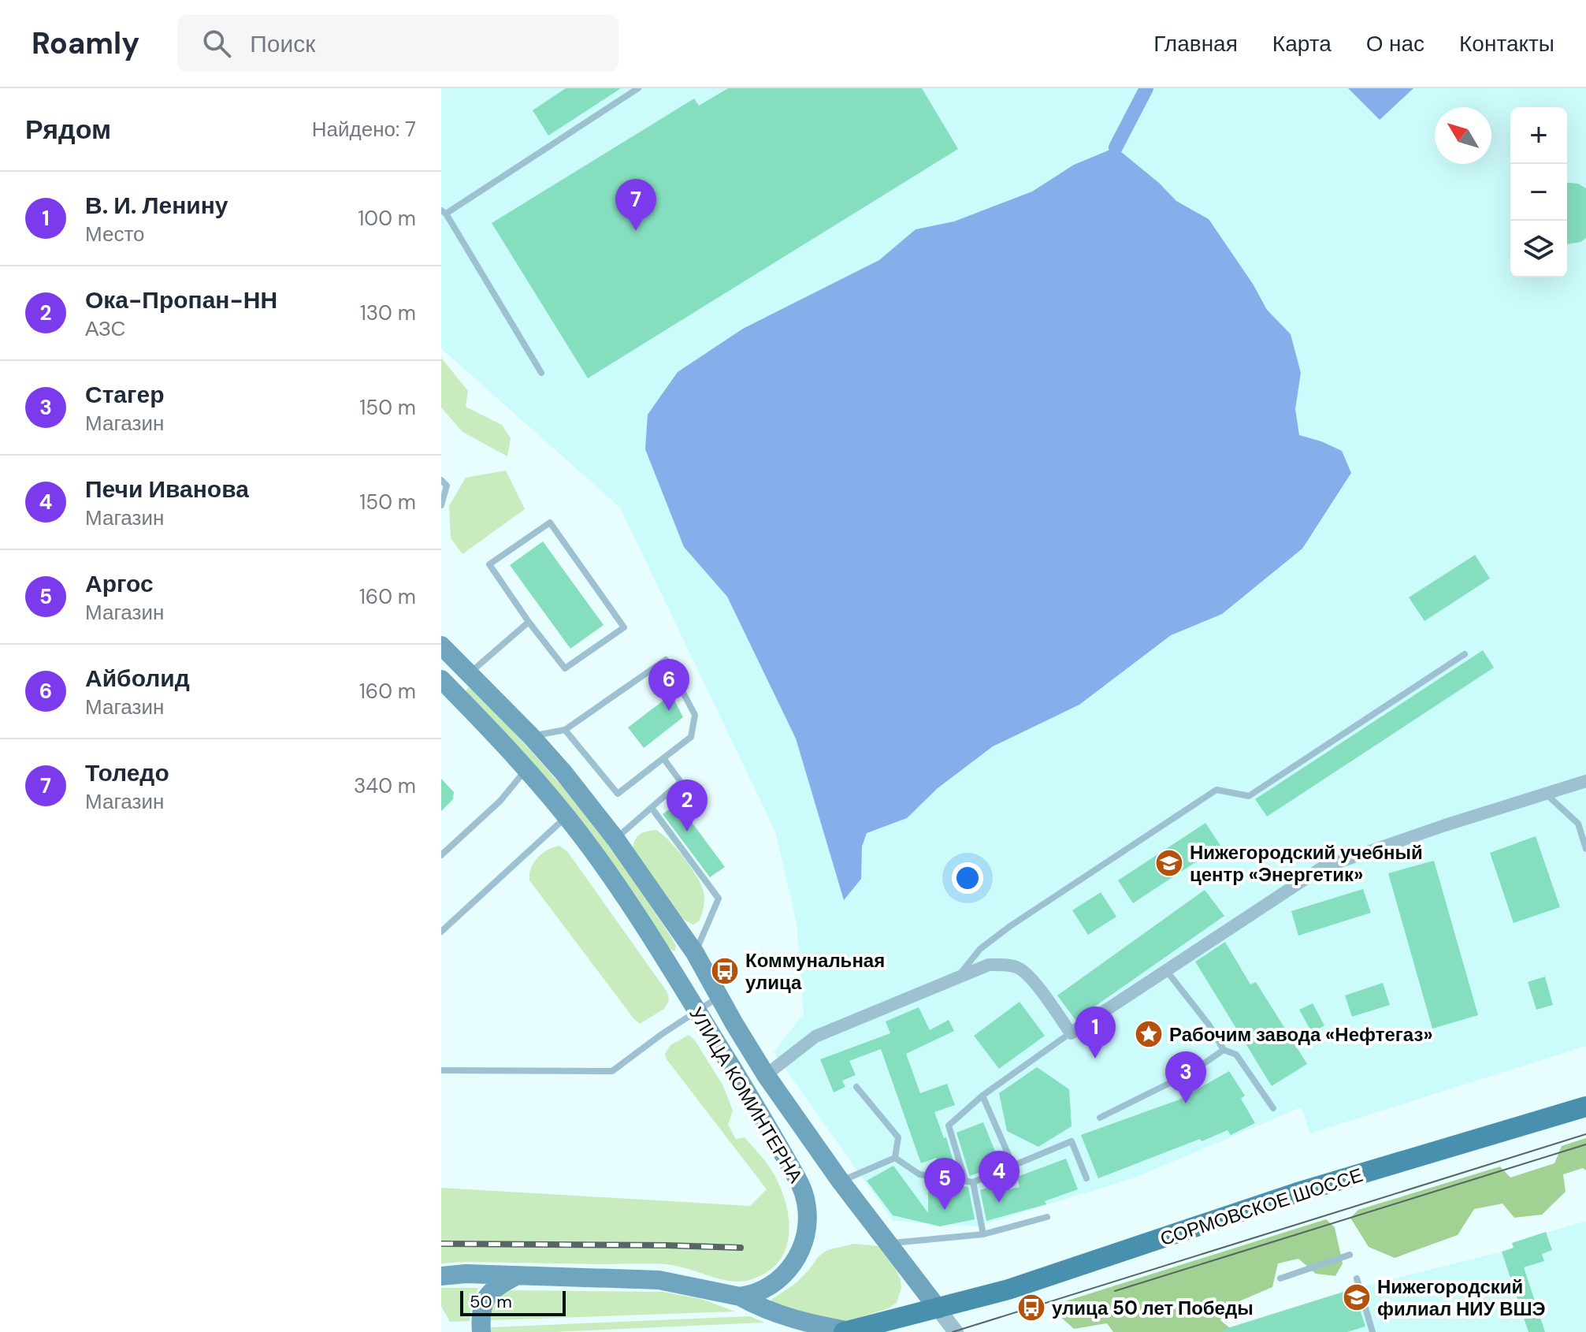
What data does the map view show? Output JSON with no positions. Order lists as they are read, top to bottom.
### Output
{
  "streets": {
    "main road": ["УЛИЦА КОМИНТЕРНА", "СОРМОВСКОЕ ШОССЕ"]
  },
  "crossings": [
    ["УЛИЦА КОМИНТЕРНА", "СОРМОВСКОЕ ШОССЕ"]
  ],
  "places": {
    "school or university": ["Нижегородский учебный центр «Энергетик»", "Нижегородский филиал НИУ ВШЭ"],
    "bus stop": ["Коммунальная улица", "улица 50 лет Победы"],
    "place": ["Рабочим завода «Нефтегаз»"]
  },
  "scale_bar": "50 m",
  "north": "top left",
  "page": {
    "header": "Roamly",
    "search": "Поиск",
    "nav": [
      "Главная",
      "Карта",
      "О нас",
      "Контакты"
    ],
    "heading": ["Рядом", "Найдено: 7"],
    "map_buttons": ["+", "−"],
    "list": [
      {
        "mark": "1",
        "name": "В. И. Ленину",
        "note": "Место",
        "value": "100 m"
      },
      {
        "mark": "2",
        "name": "Ока-Пропан-НН",
        "note": "АЗС",
        "value": "130 m"
      },
      {
        "mark": "3",
        "name": "Стагер",
        "note": "Магазин",
        "value": "150 m"
      },
      {
        "mark": "4",
        "name": "Печи Иванова",
        "note": "Магазин",
        "value": "150 m"
      },
      {
        "mark": "5",
        "name": "Аргос",
        "note": "Магазин",
        "value": "160 m"
      },
      {
        "mark": "6",
        "name": "Айболид",
        "note": "Магазин",
        "value": "160 m"
      },
      {
        "mark": "7",
        "name": "Толедо",
        "note": "Магазин",
        "value": "340 m"
      }
    ],
    "pins": [
      "7",
      "6",
      "2",
      "1",
      "3",
      "4",
      "5"
    ],
    "scale": "50 m"
  }
}
